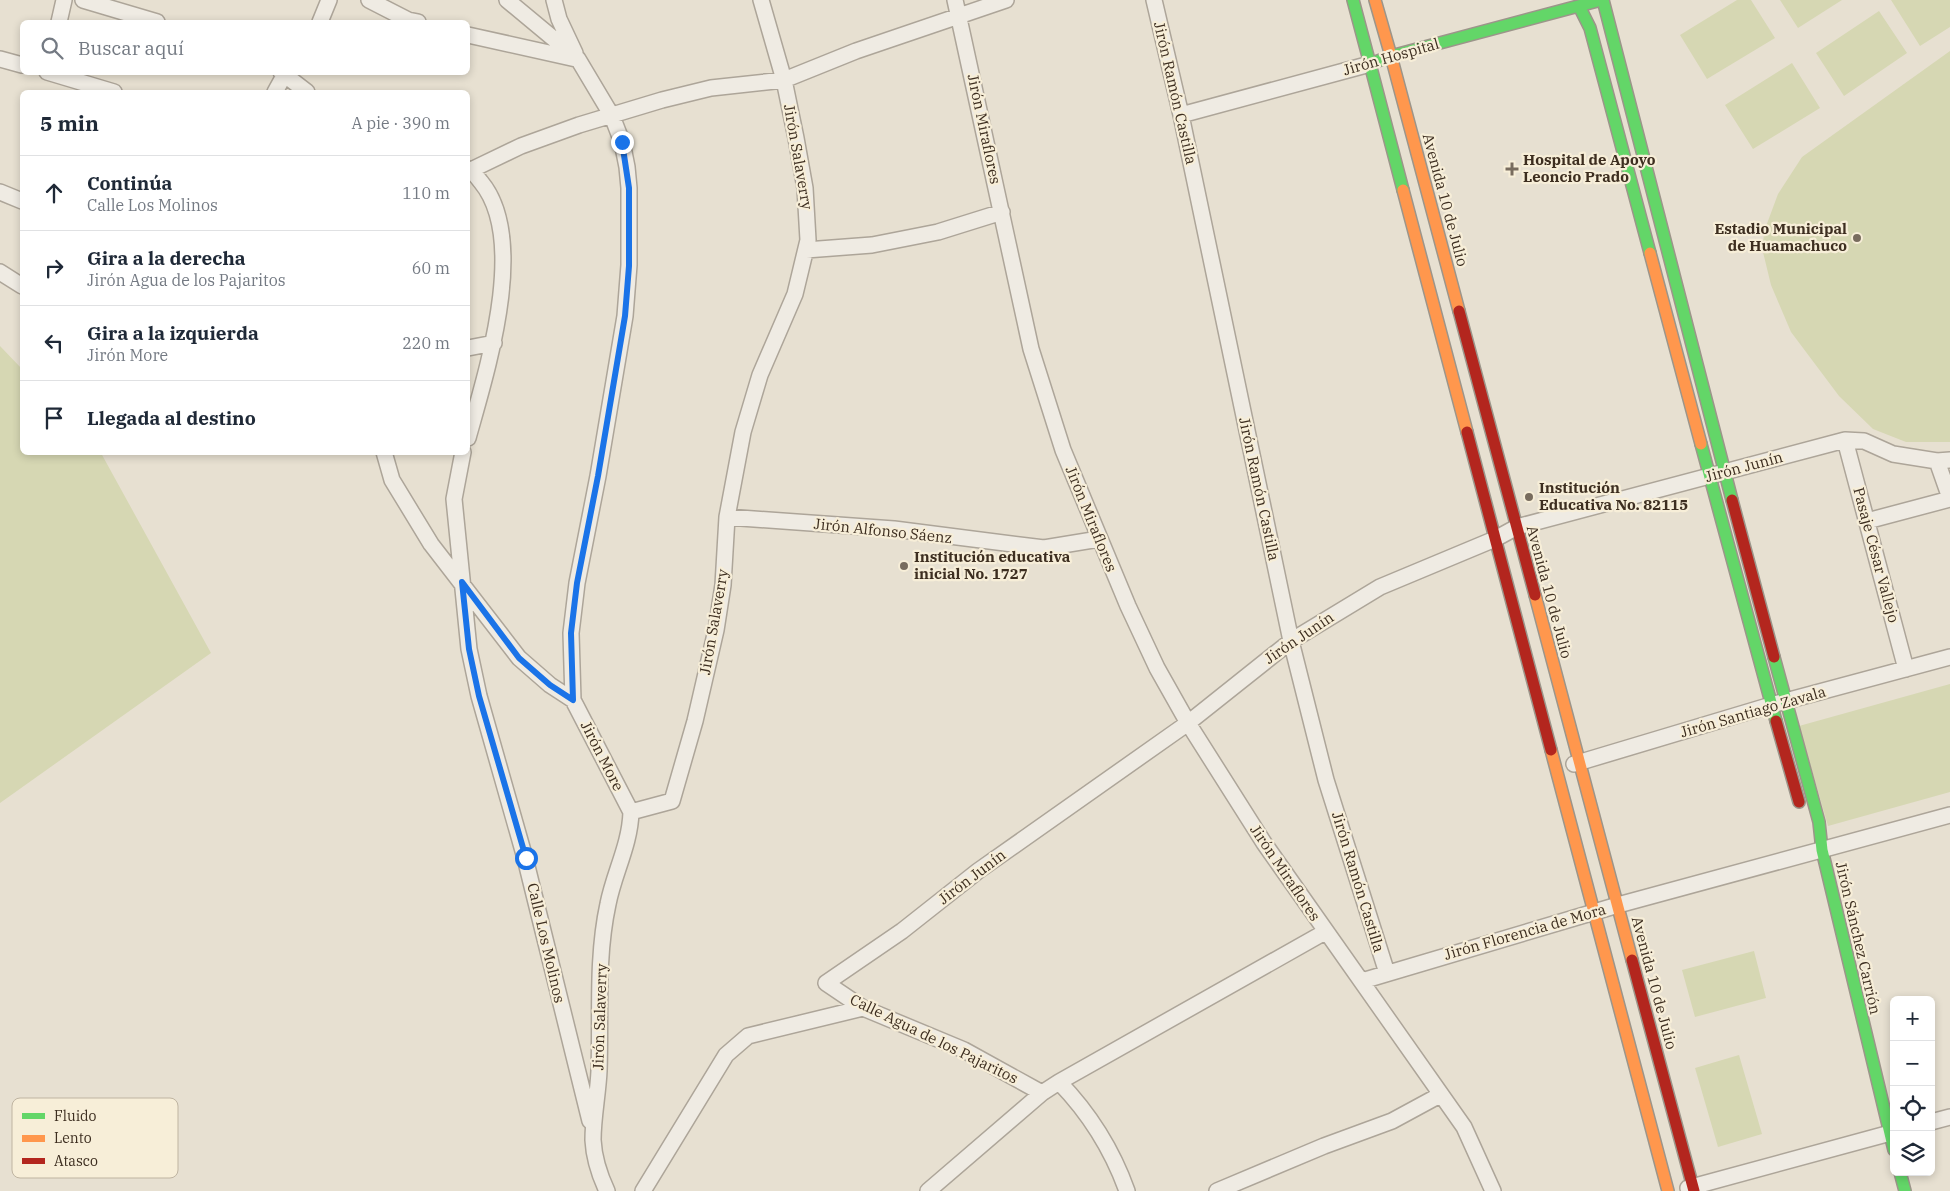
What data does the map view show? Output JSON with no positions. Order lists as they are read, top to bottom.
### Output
{
  "streets": {
    "main road": ["Jirón Hospital", "Avenida 10 de Julio", "Jirón Sánchez Carrión"],
    "street": [
      "Jirón Ramón Castilla",
      "Jirón Miraflores",
      "Jirón Salaverry",
      "Jirón Junín",
      "Jirón Alfonso Sáenz",
      "Pasaje César Vallejo",
      "Jirón Santiago Zavala",
      "Jirón More",
      "Jirón Florencia de Mora",
      "Calle Los Molinos",
      "Calle Agua de los Pajaritos"
    ]
  },
  "crossings": [
    ["Jirón Hospital", "Jirón Ramón Castilla"],
    ["Jirón Hospital", "Avenida 10 de Julio"],
    ["Jirón Ramón Castilla", "Jirón Junín"],
    ["Jirón Ramón Castilla", "Jirón Florencia de Mora"],
    ["Jirón Miraflores", "Jirón Junín"],
    ["Jirón Miraflores", "Jirón Alfonso Sáenz"],
    ["Jirón Miraflores", "Jirón Florencia de Mora"],
    ["Jirón Salaverry", "Jirón Alfonso Sáenz"],
    ["Jirón Salaverry", "Jirón More"],
    ["Jirón Salaverry", "Calle Los Molinos"],
    ["Avenida 10 de Julio", "Jirón Junín"],
    ["Avenida 10 de Julio", "Jirón Santiago Zavala"],
    ["Avenida 10 de Julio", "Jirón Florencia de Mora"],
    ["Jirón Junín", "Pasaje César Vallejo"],
    ["Jirón Junín", "Calle Agua de los Pajaritos"],
    ["Pasaje César Vallejo", "Jirón Santiago Zavala"],
    ["Jirón Florencia de Mora", "Jirón Sánchez Carrión"]
  ],
  "places": {
    "health": ["Hospital de Apoyo Leoncio Prado"],
    "other": ["Estadio Municipal de Huamachuco", "Institución Educativa No. 82115", "Institución educativa inicial No. 1727"]
  },
  "legend": ["Fluido", "Lento", "Atasco"],
  "page": {
    "search": "Buscar aquí",
    "heading": ["5 min", "A pie · 390 m"],
    "list": [
      ["Continúa", "Calle Los Molinos", "110 m"],
      ["Gira a la derecha", "Jirón Agua de los Pajaritos", "60 m"],
      ["Gira a la izquierda", "Jirón More", "220 m"],
      "Llegada al destino"
    ],
    "map_buttons": ["+", "−"]
  }
}
